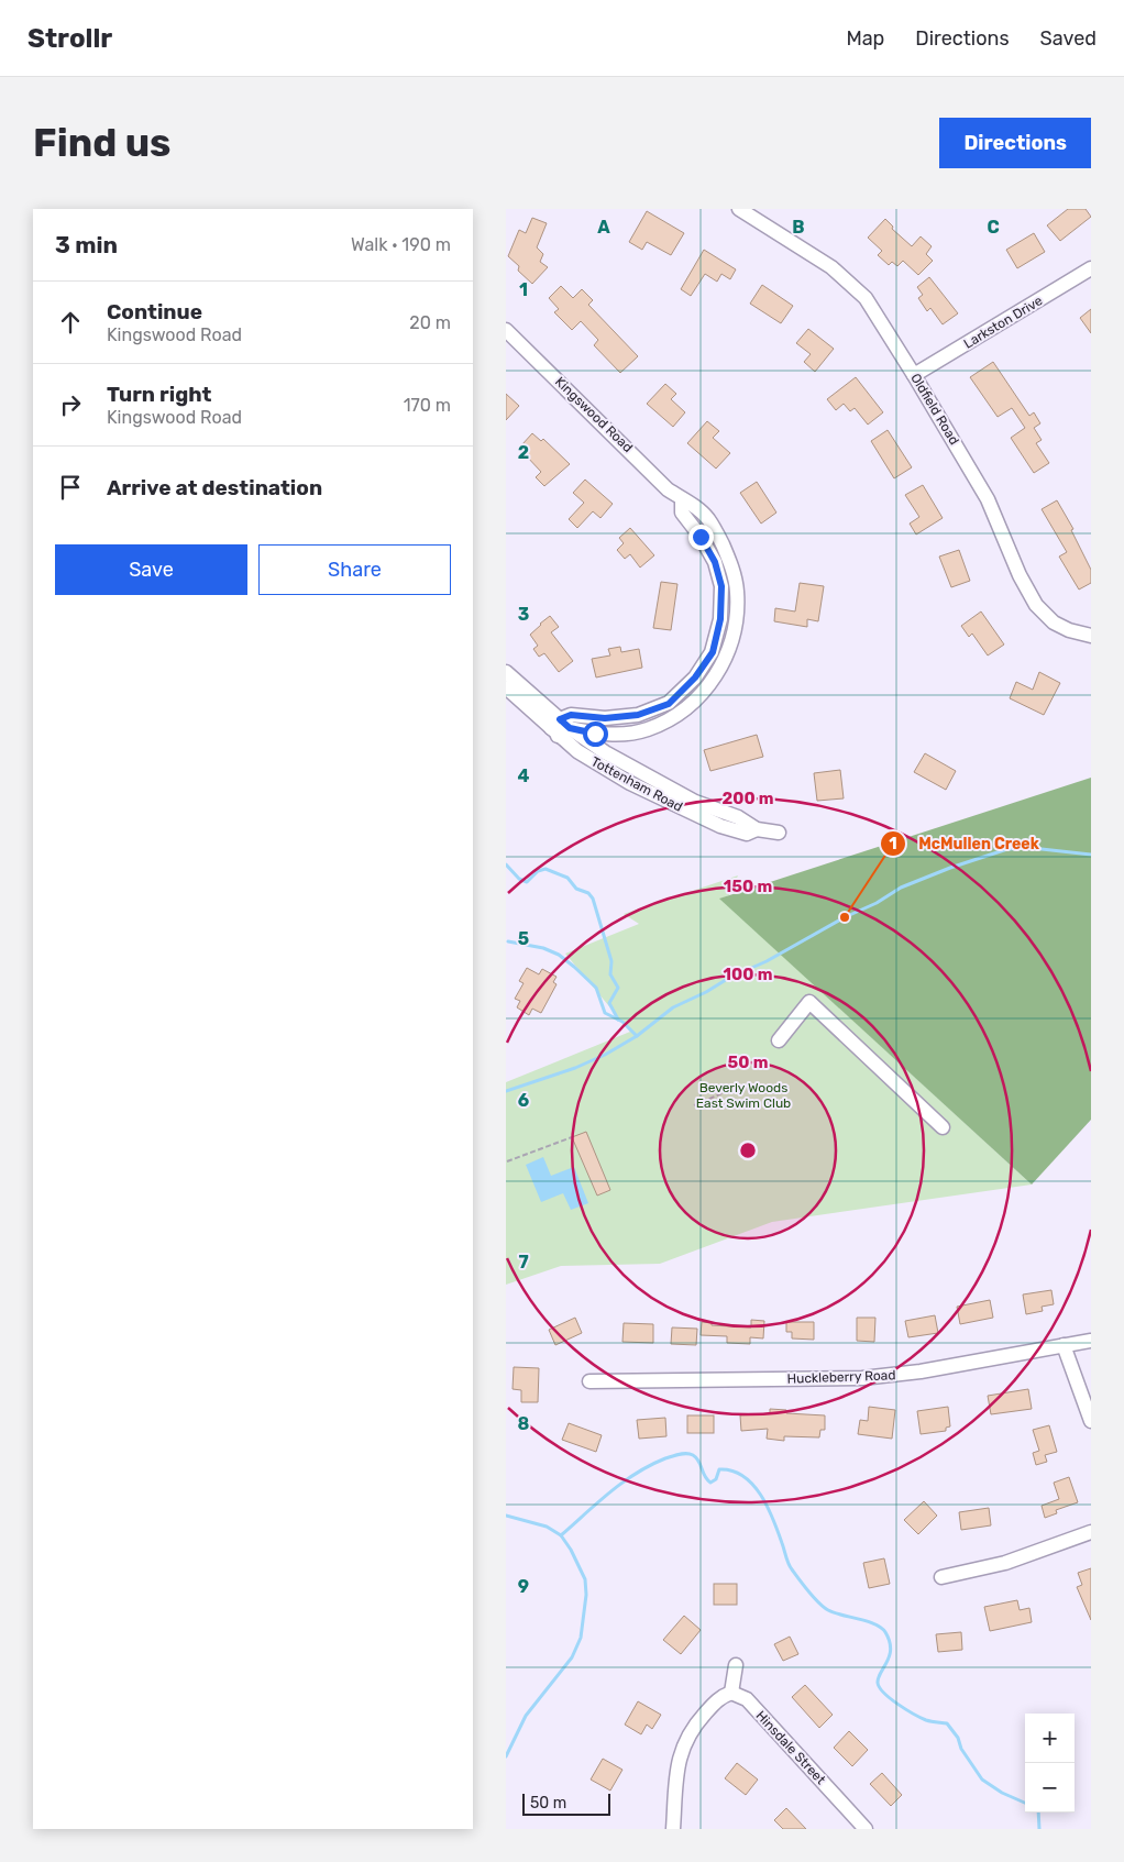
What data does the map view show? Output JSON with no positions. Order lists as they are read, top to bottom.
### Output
{
  "streets": {
    "street": [
      "Larkston Drive",
      "Oldfield Road",
      "Kingswood Road",
      "Tottenham Road",
      "Huckleberry Road",
      "Hinsdale Street"
    ]
  },
  "crossings": [
    ["Larkston Drive", "Oldfield Road"],
    ["Kingswood Road", "Tottenham Road"]
  ],
  "parks": ["Beverly Woods East Swim Club"],
  "places": ["McMullen Creek"],
  "scale_bar": "50 m",
  "page": {
    "header": "Strollr",
    "nav": ["Map", "Directions", "Saved"],
    "buttons": [
      "Directions",
      ["Save", "Share"]
    ],
    "title": "Find us",
    "heading": ["3 min", "Walk · 190 m"],
    "list": [
      ["Continue", "Kingswood Road", "20 m"],
      ["Turn right", "Kingswood Road", "170 m"],
      "Arrive at destination"
    ],
    "map_buttons": ["+", "−"],
    "scale": "50 m"
  },
  "grid": {
    "columns": ["A", "B", "C"],
    "rows": [
      "1",
      "2",
      "3",
      "4",
      "5",
      "6",
      "7",
      "8",
      "9"
    ]
  },
  "rings": [
    "200 m",
    "150 m",
    "100 m",
    "50 m"
  ]
}
